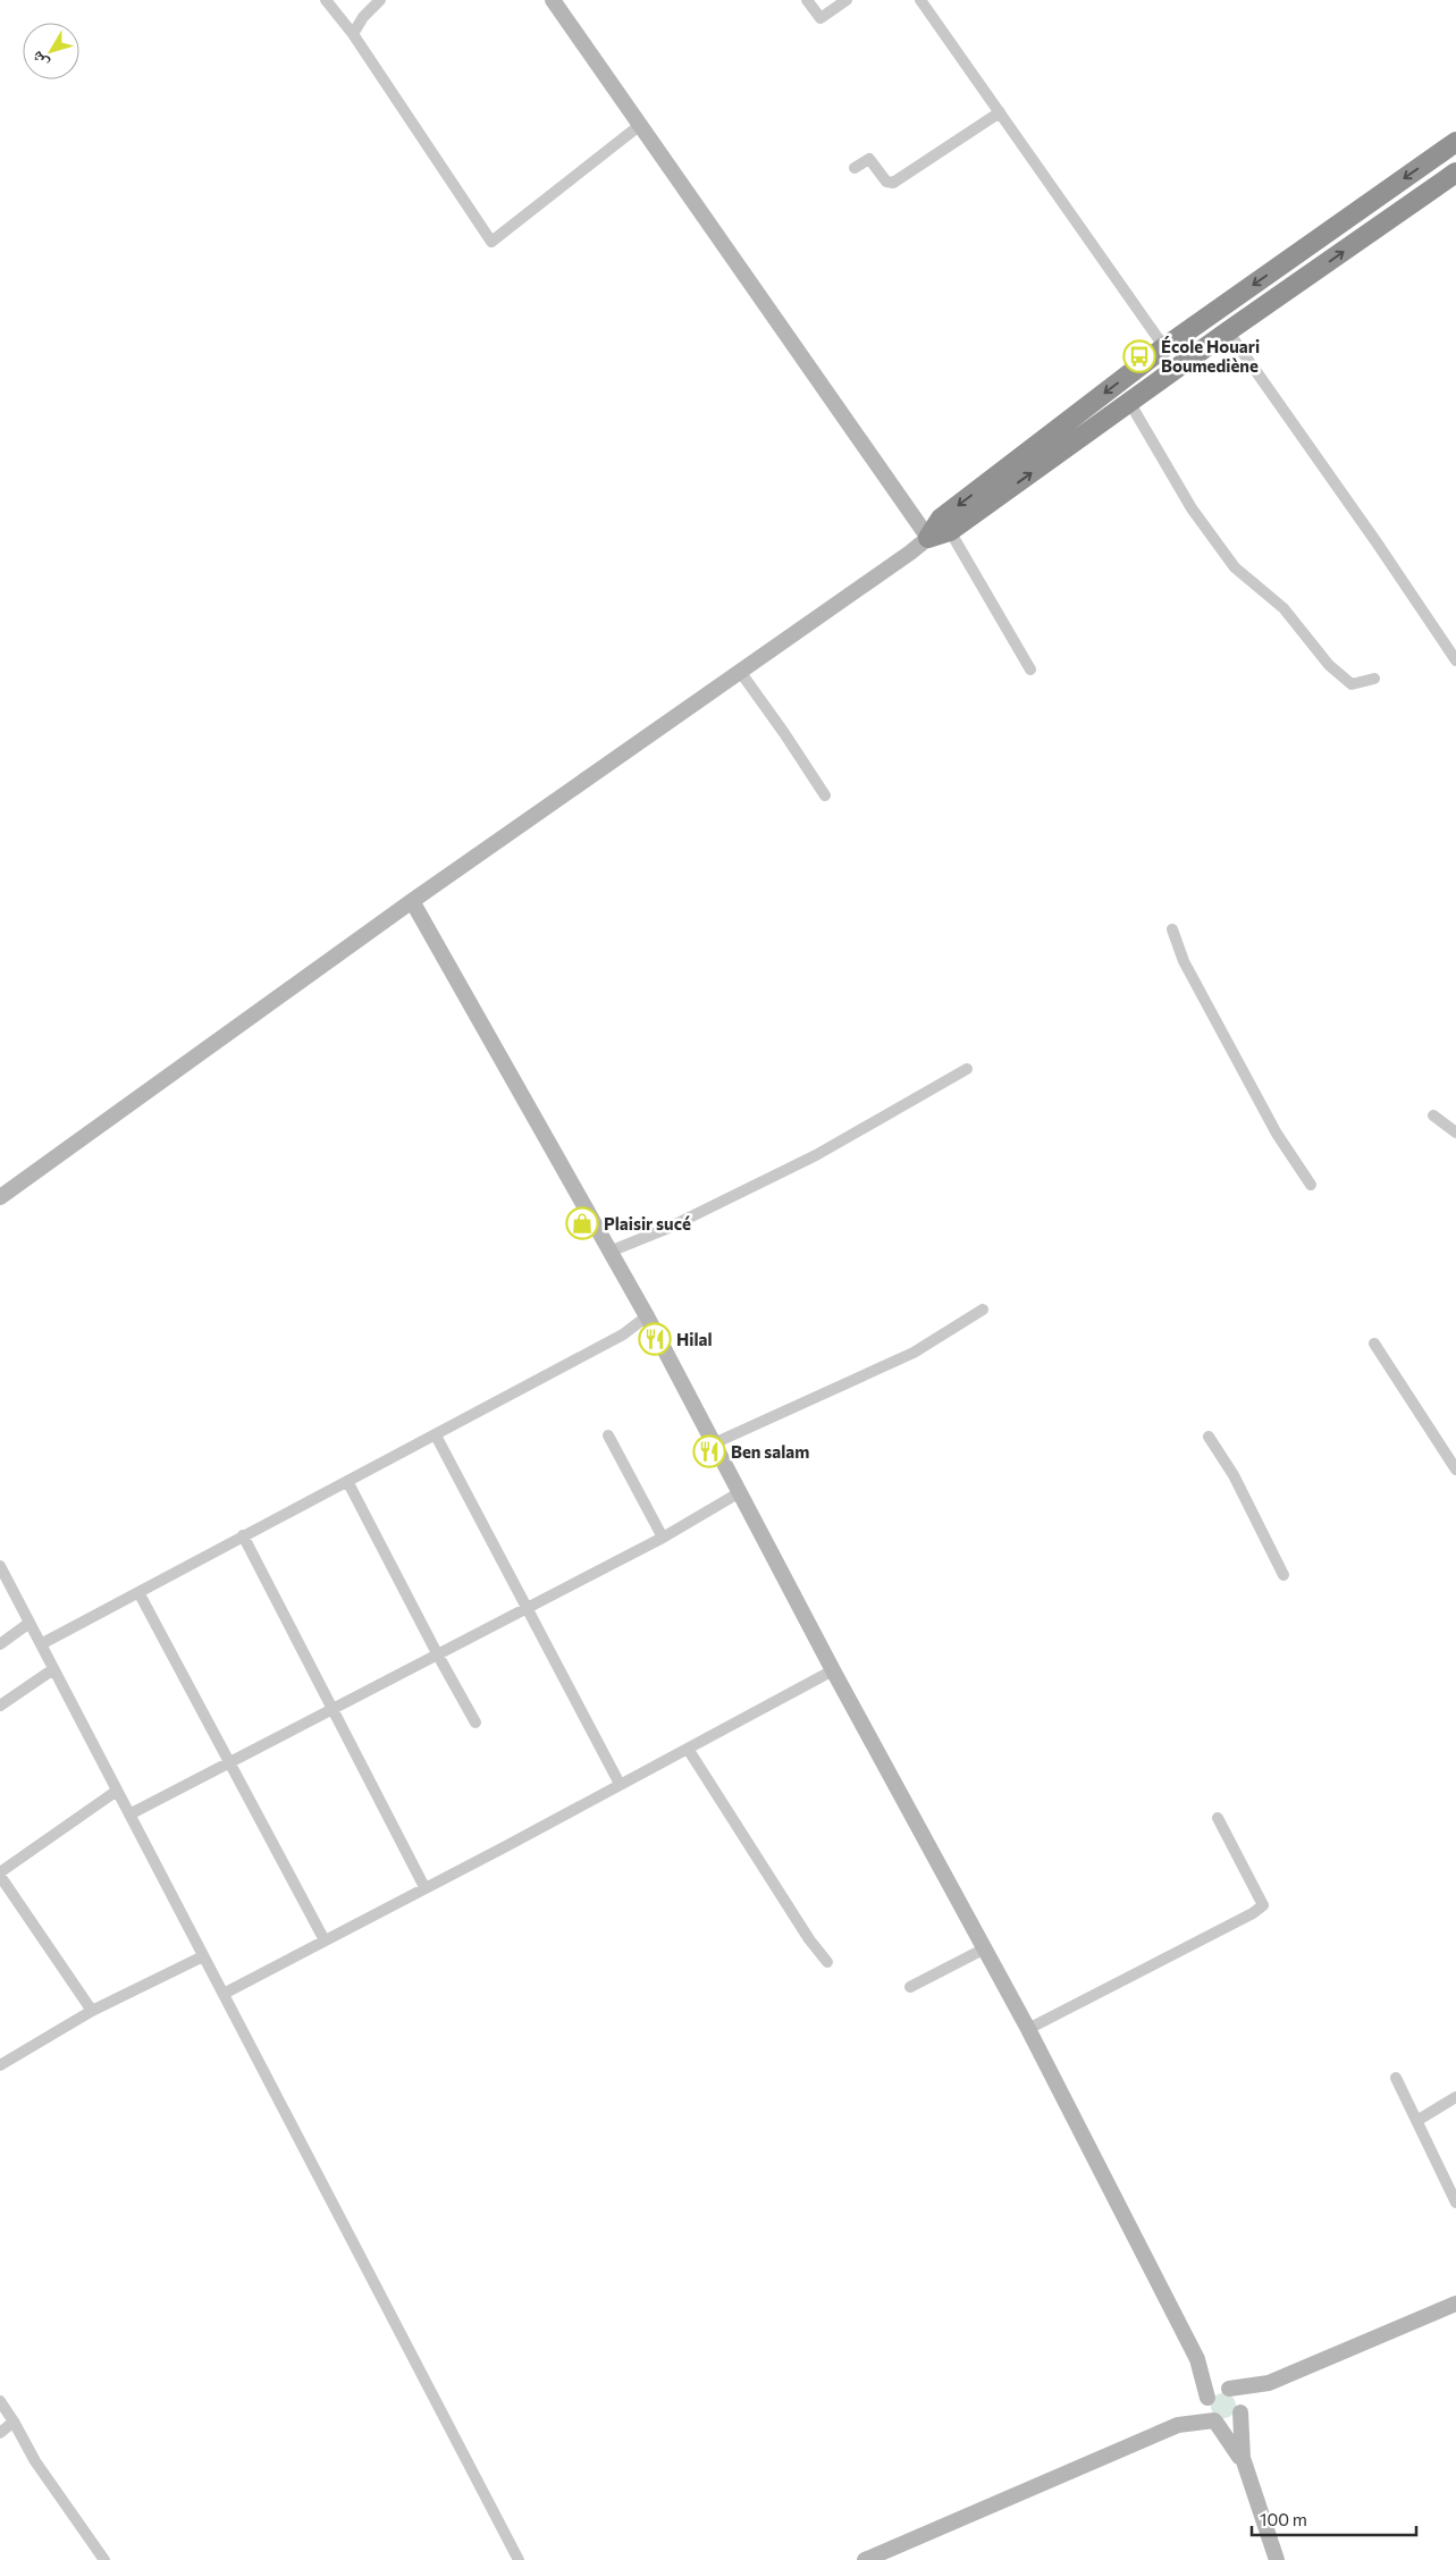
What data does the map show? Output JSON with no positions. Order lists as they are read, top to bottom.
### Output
{
  "places": {
    "bus stop": ["École Houari Boumediène"],
    "shop": ["Plaisir sucé"],
    "restaurant": ["Hilal", "Ben salam"]
  },
  "scale_bar": "100 m",
  "north": "bottom left"
}
